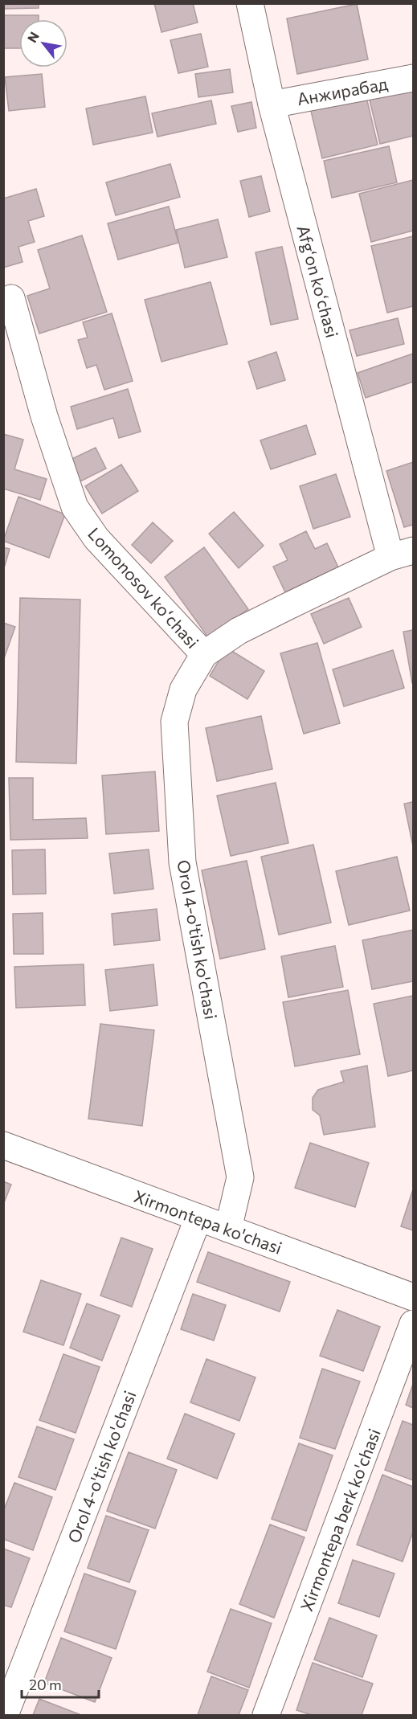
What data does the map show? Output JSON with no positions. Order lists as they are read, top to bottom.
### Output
{
  "streets": {
    "street": [
      "Анжирабад",
      "Afgʻon koʻchasi",
      "Lomonosov koʻchasi",
      "Orol 4-o'tish ko'chasi",
      "Xirmontepa ko'chasi",
      "Xirmontepa berk ko'chasi"
    ]
  },
  "crossings": [
    ["Анжирабад", "Afgʻon koʻchasi"],
    ["Afgʻon koʻchasi", "Lomonosov koʻchasi"],
    ["Lomonosov koʻchasi", "Orol 4-o'tish ko'chasi"],
    ["Orol 4-o'tish ko'chasi", "Xirmontepa ko'chasi"]
  ],
  "scale_bar": "20 m",
  "north": "top left"
}
